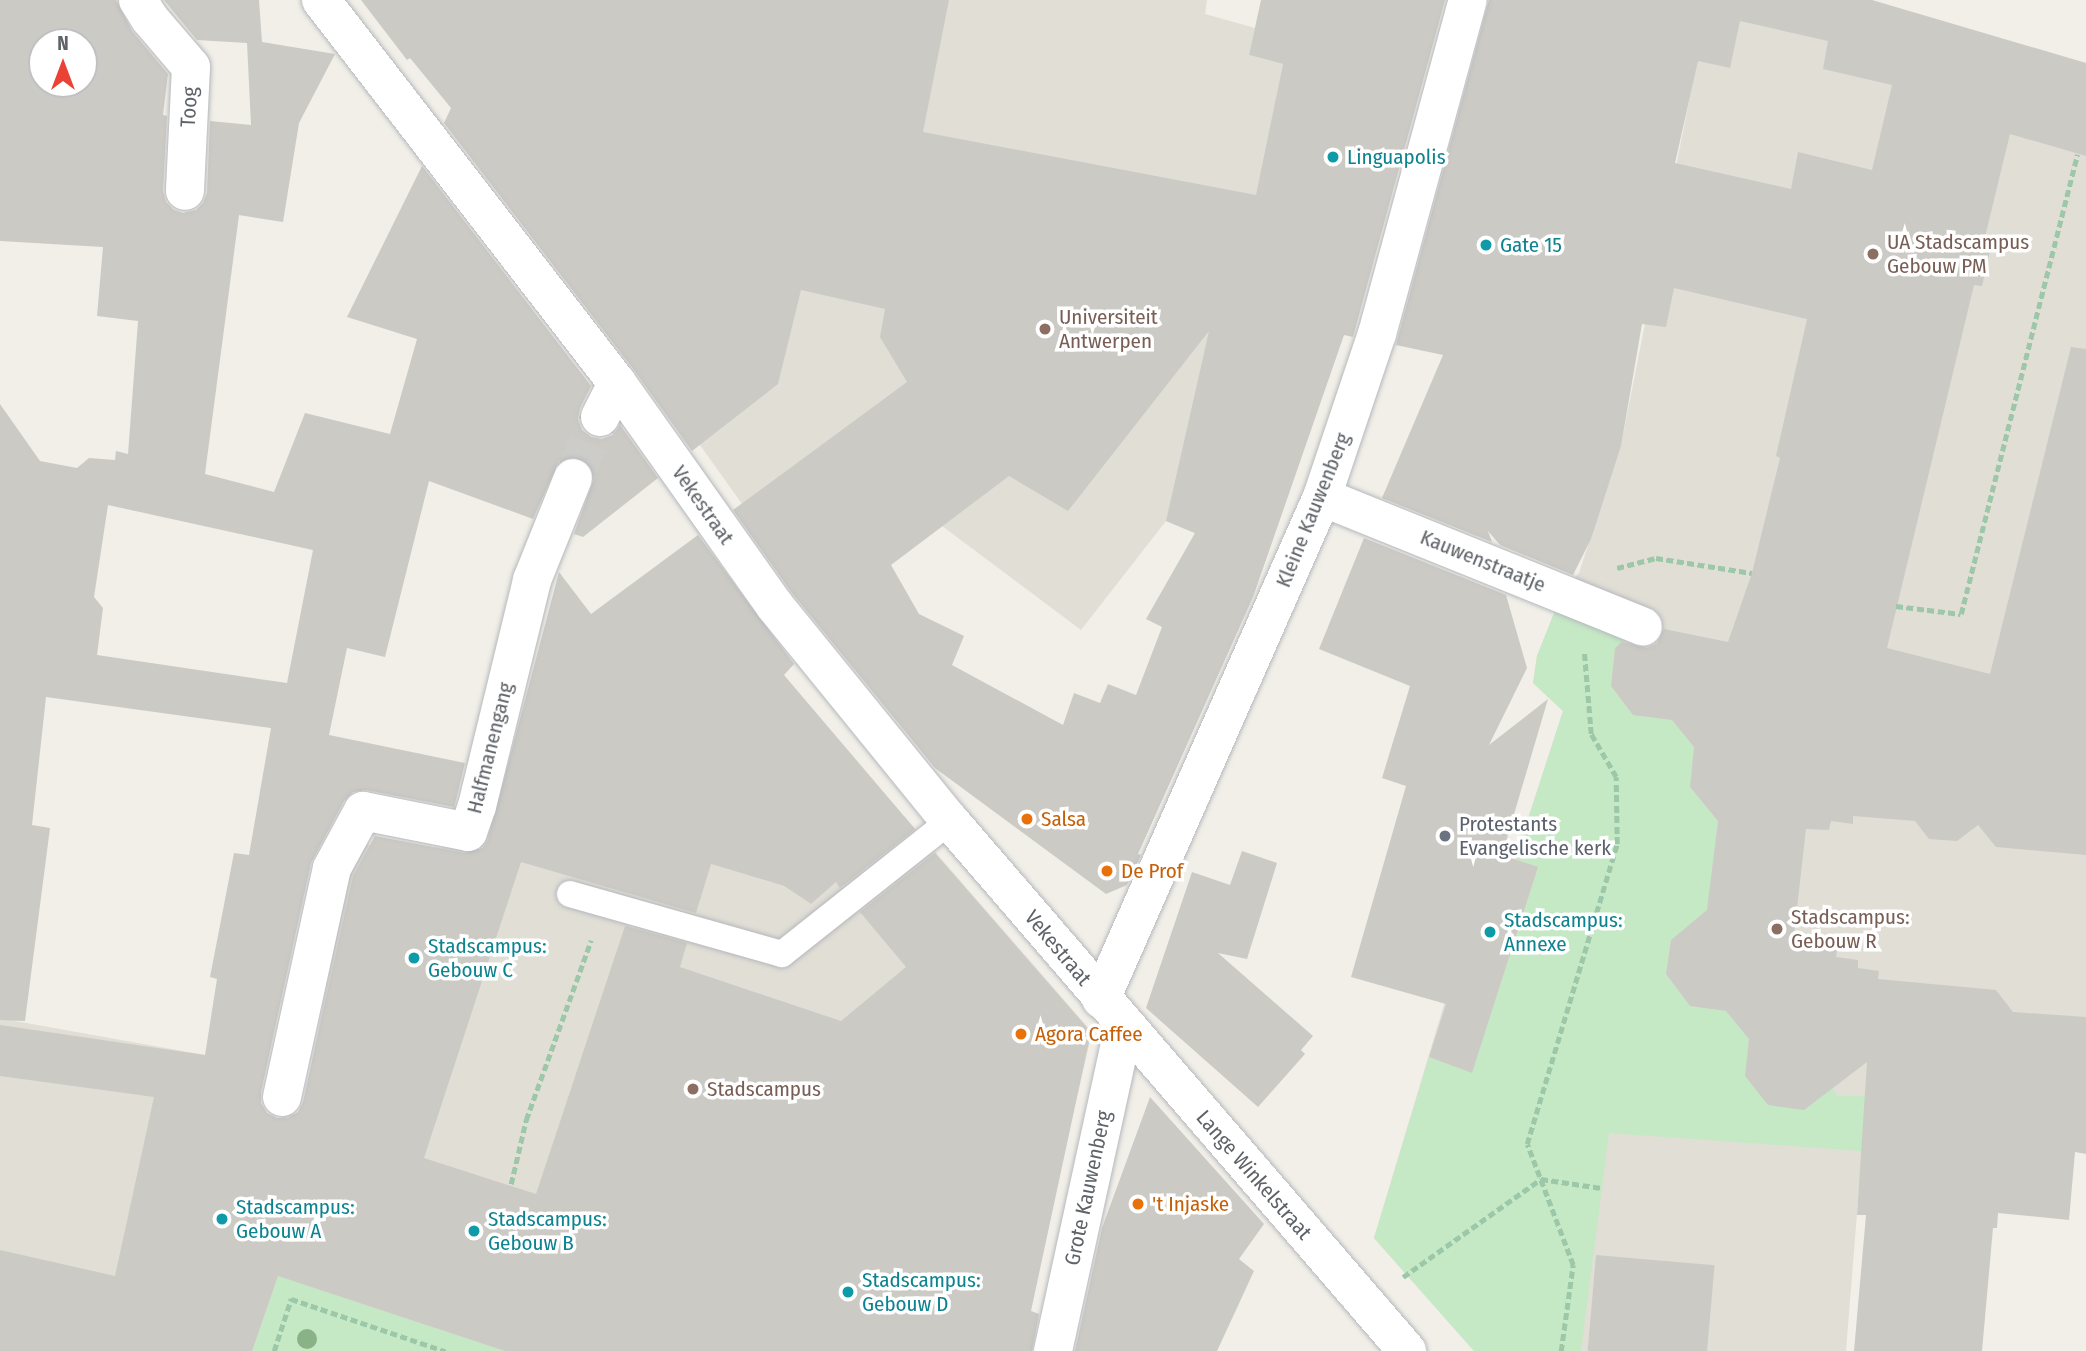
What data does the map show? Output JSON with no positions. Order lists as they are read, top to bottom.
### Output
{
  "streets": {
    "street": [
      "Toog",
      "Vekestraat",
      "Kleine Kauwenberg",
      "Kauwenstraatje",
      "Halfmanengang",
      "Lange Winkelstraat",
      "Grote Kauwenberg"
    ]
  },
  "crossings": [
    ["Vekestraat", "Kleine Kauwenberg"],
    ["Vekestraat", "Lange Winkelstraat"],
    ["Vekestraat", "Grote Kauwenberg"],
    ["Kleine Kauwenberg", "Kauwenstraatje"],
    ["Kleine Kauwenberg", "Lange Winkelstraat"],
    ["Kleine Kauwenberg", "Grote Kauwenberg"],
    ["Lange Winkelstraat", "Grote Kauwenberg"]
  ],
  "places": [
    "Linguapolis",
    "Gate 15",
    "UA Stadscampus Gebouw PM",
    "Universiteit Antwerpen",
    "Salsa",
    "Protestants Evangelische kerk",
    "De Prof",
    "Stadscampus: Gebouw R",
    "Stadscampus: Annexe",
    "Stadscampus: Gebouw C",
    "Agora Caffee",
    "Stadscampus",
    "'t Injaske",
    "Stadscampus: Gebouw A",
    "Stadscampus: Gebouw B",
    "Stadscampus: Gebouw D"
  ],
  "north": "top"
}
